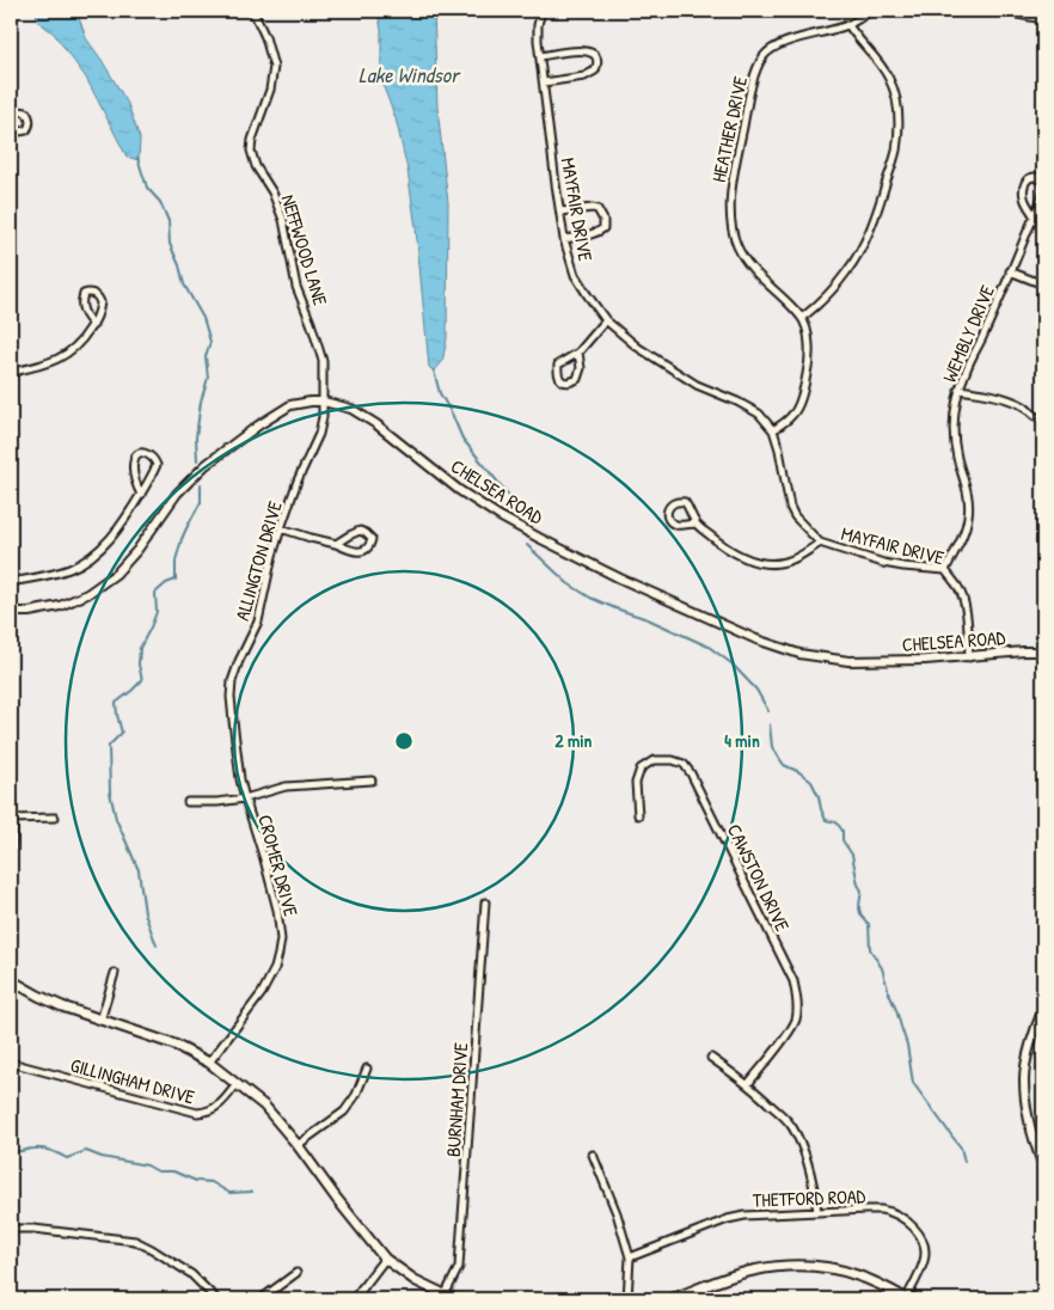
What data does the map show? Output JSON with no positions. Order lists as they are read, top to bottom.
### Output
{
  "streets": {
    "street": [
      "HEATHER DRIVE",
      "MAYFAIR DRIVE",
      "NEFFWOOD LANE",
      "WEMBLY DRIVE",
      "CHELSEA ROAD",
      "ALLINGTON DRIVE",
      "CROMER DRIVE",
      "CAWSTON DRIVE",
      "GILLINGHAM DRIVE",
      "BURNHAM DRIVE",
      "THETFORD ROAD"
    ]
  },
  "crossings": [
    ["MAYFAIR DRIVE", "WEMBLY DRIVE"],
    ["MAYFAIR DRIVE", "CHELSEA ROAD"],
    ["NEFFWOOD LANE", "CHELSEA ROAD"],
    ["NEFFWOOD LANE", "ALLINGTON DRIVE"],
    ["CHELSEA ROAD", "ALLINGTON DRIVE"],
    ["ALLINGTON DRIVE", "CROMER DRIVE"]
  ],
  "water": ["Lake Windsor"],
  "rings": ["2 min", "4 min"]
}
